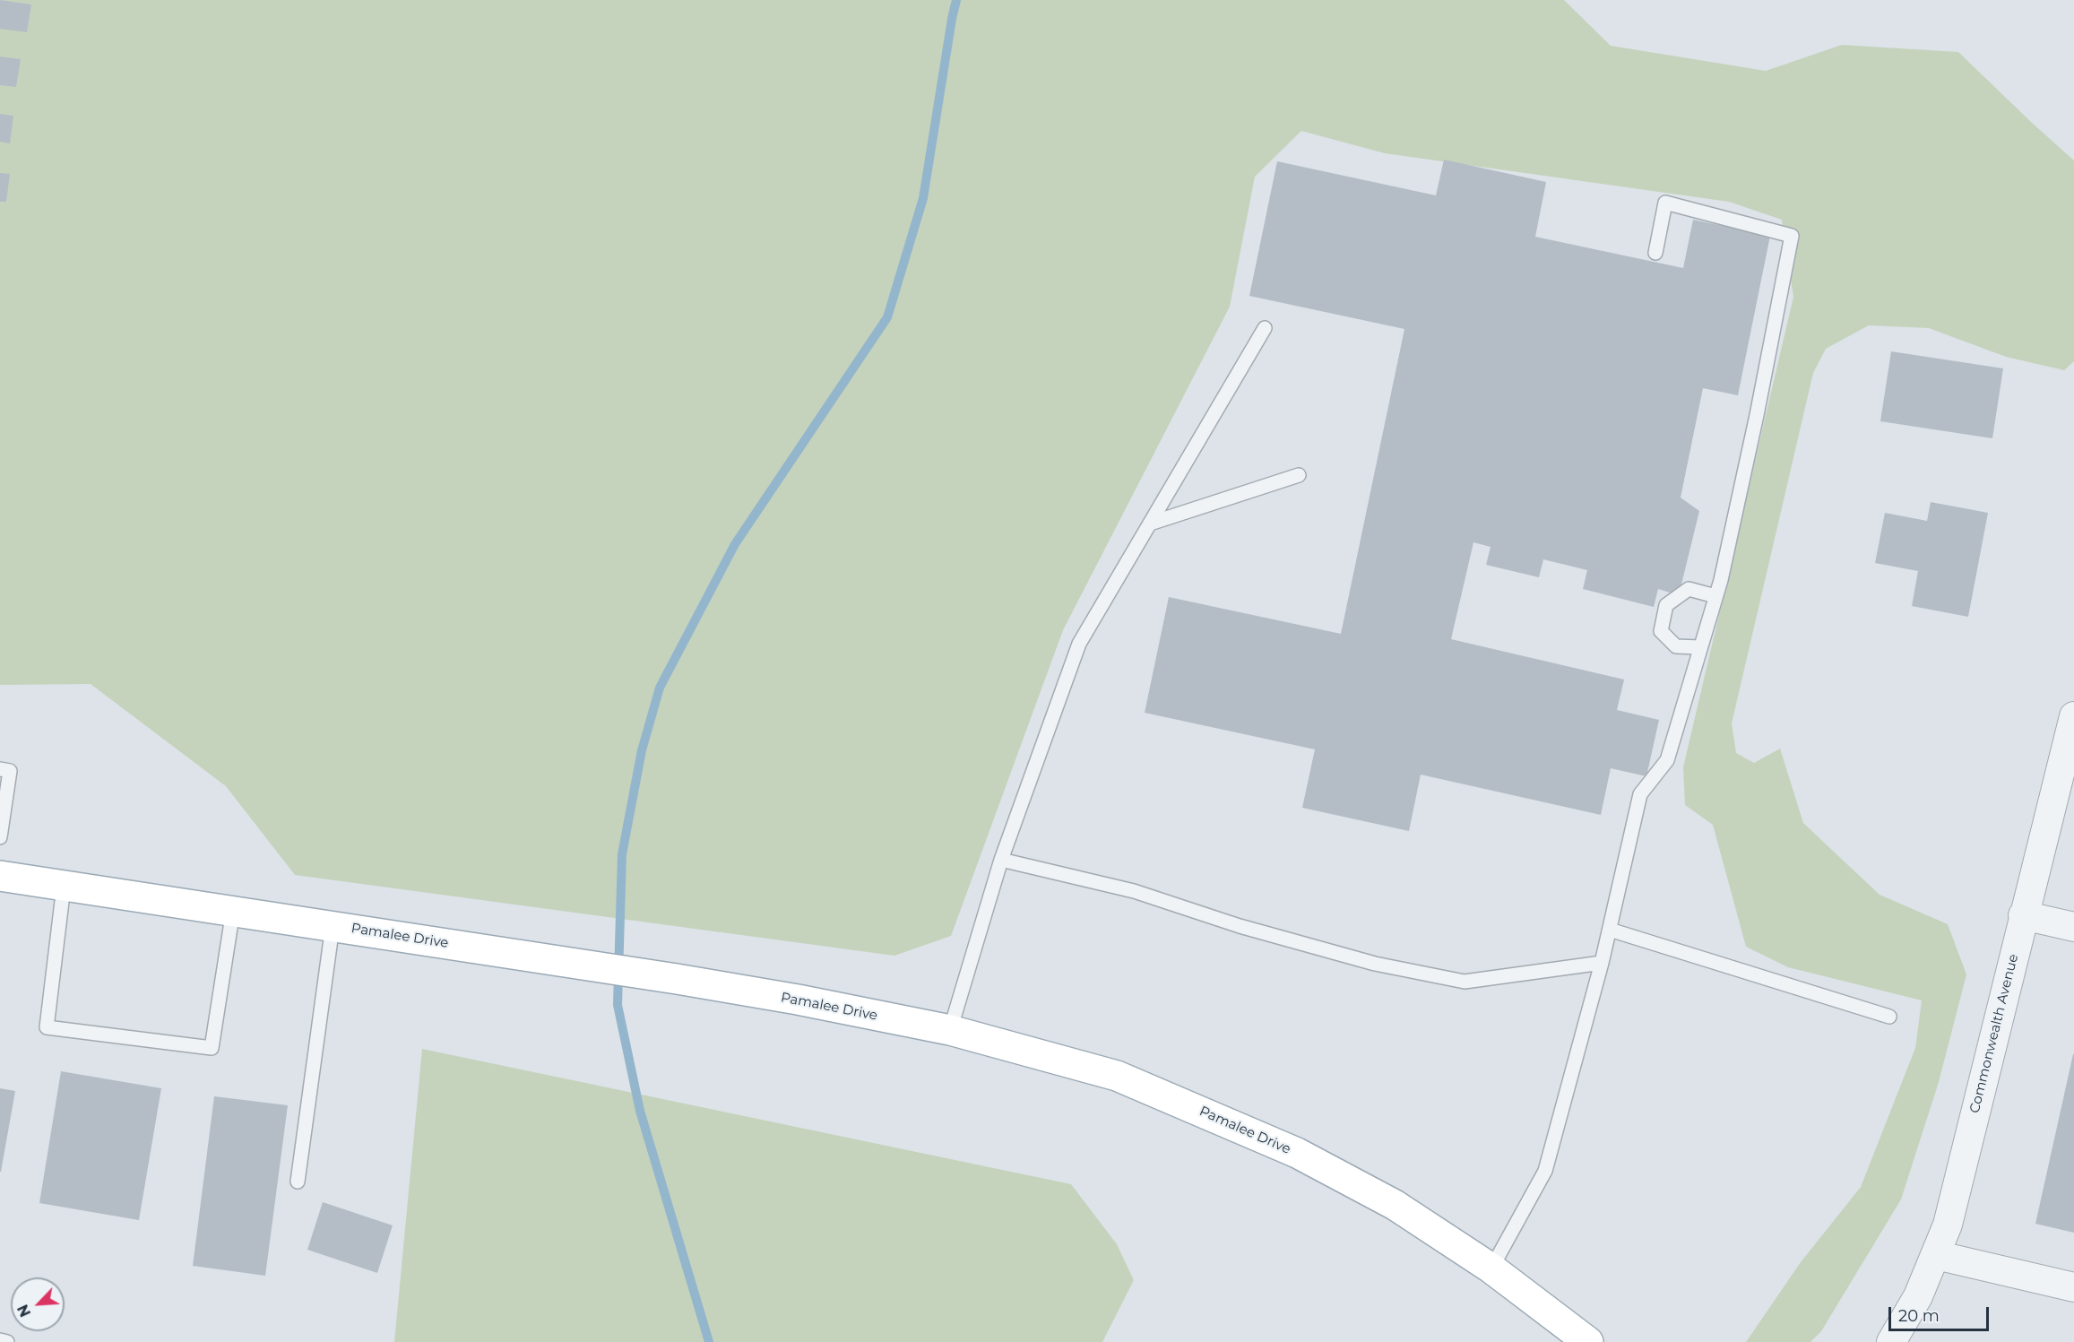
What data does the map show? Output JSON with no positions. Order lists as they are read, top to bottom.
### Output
{
  "streets": {
    "main road": ["Pamalee Drive"],
    "street": ["Commonwealth Avenue"]
  },
  "scale_bar": "20 m",
  "north": "bottom left"
}
